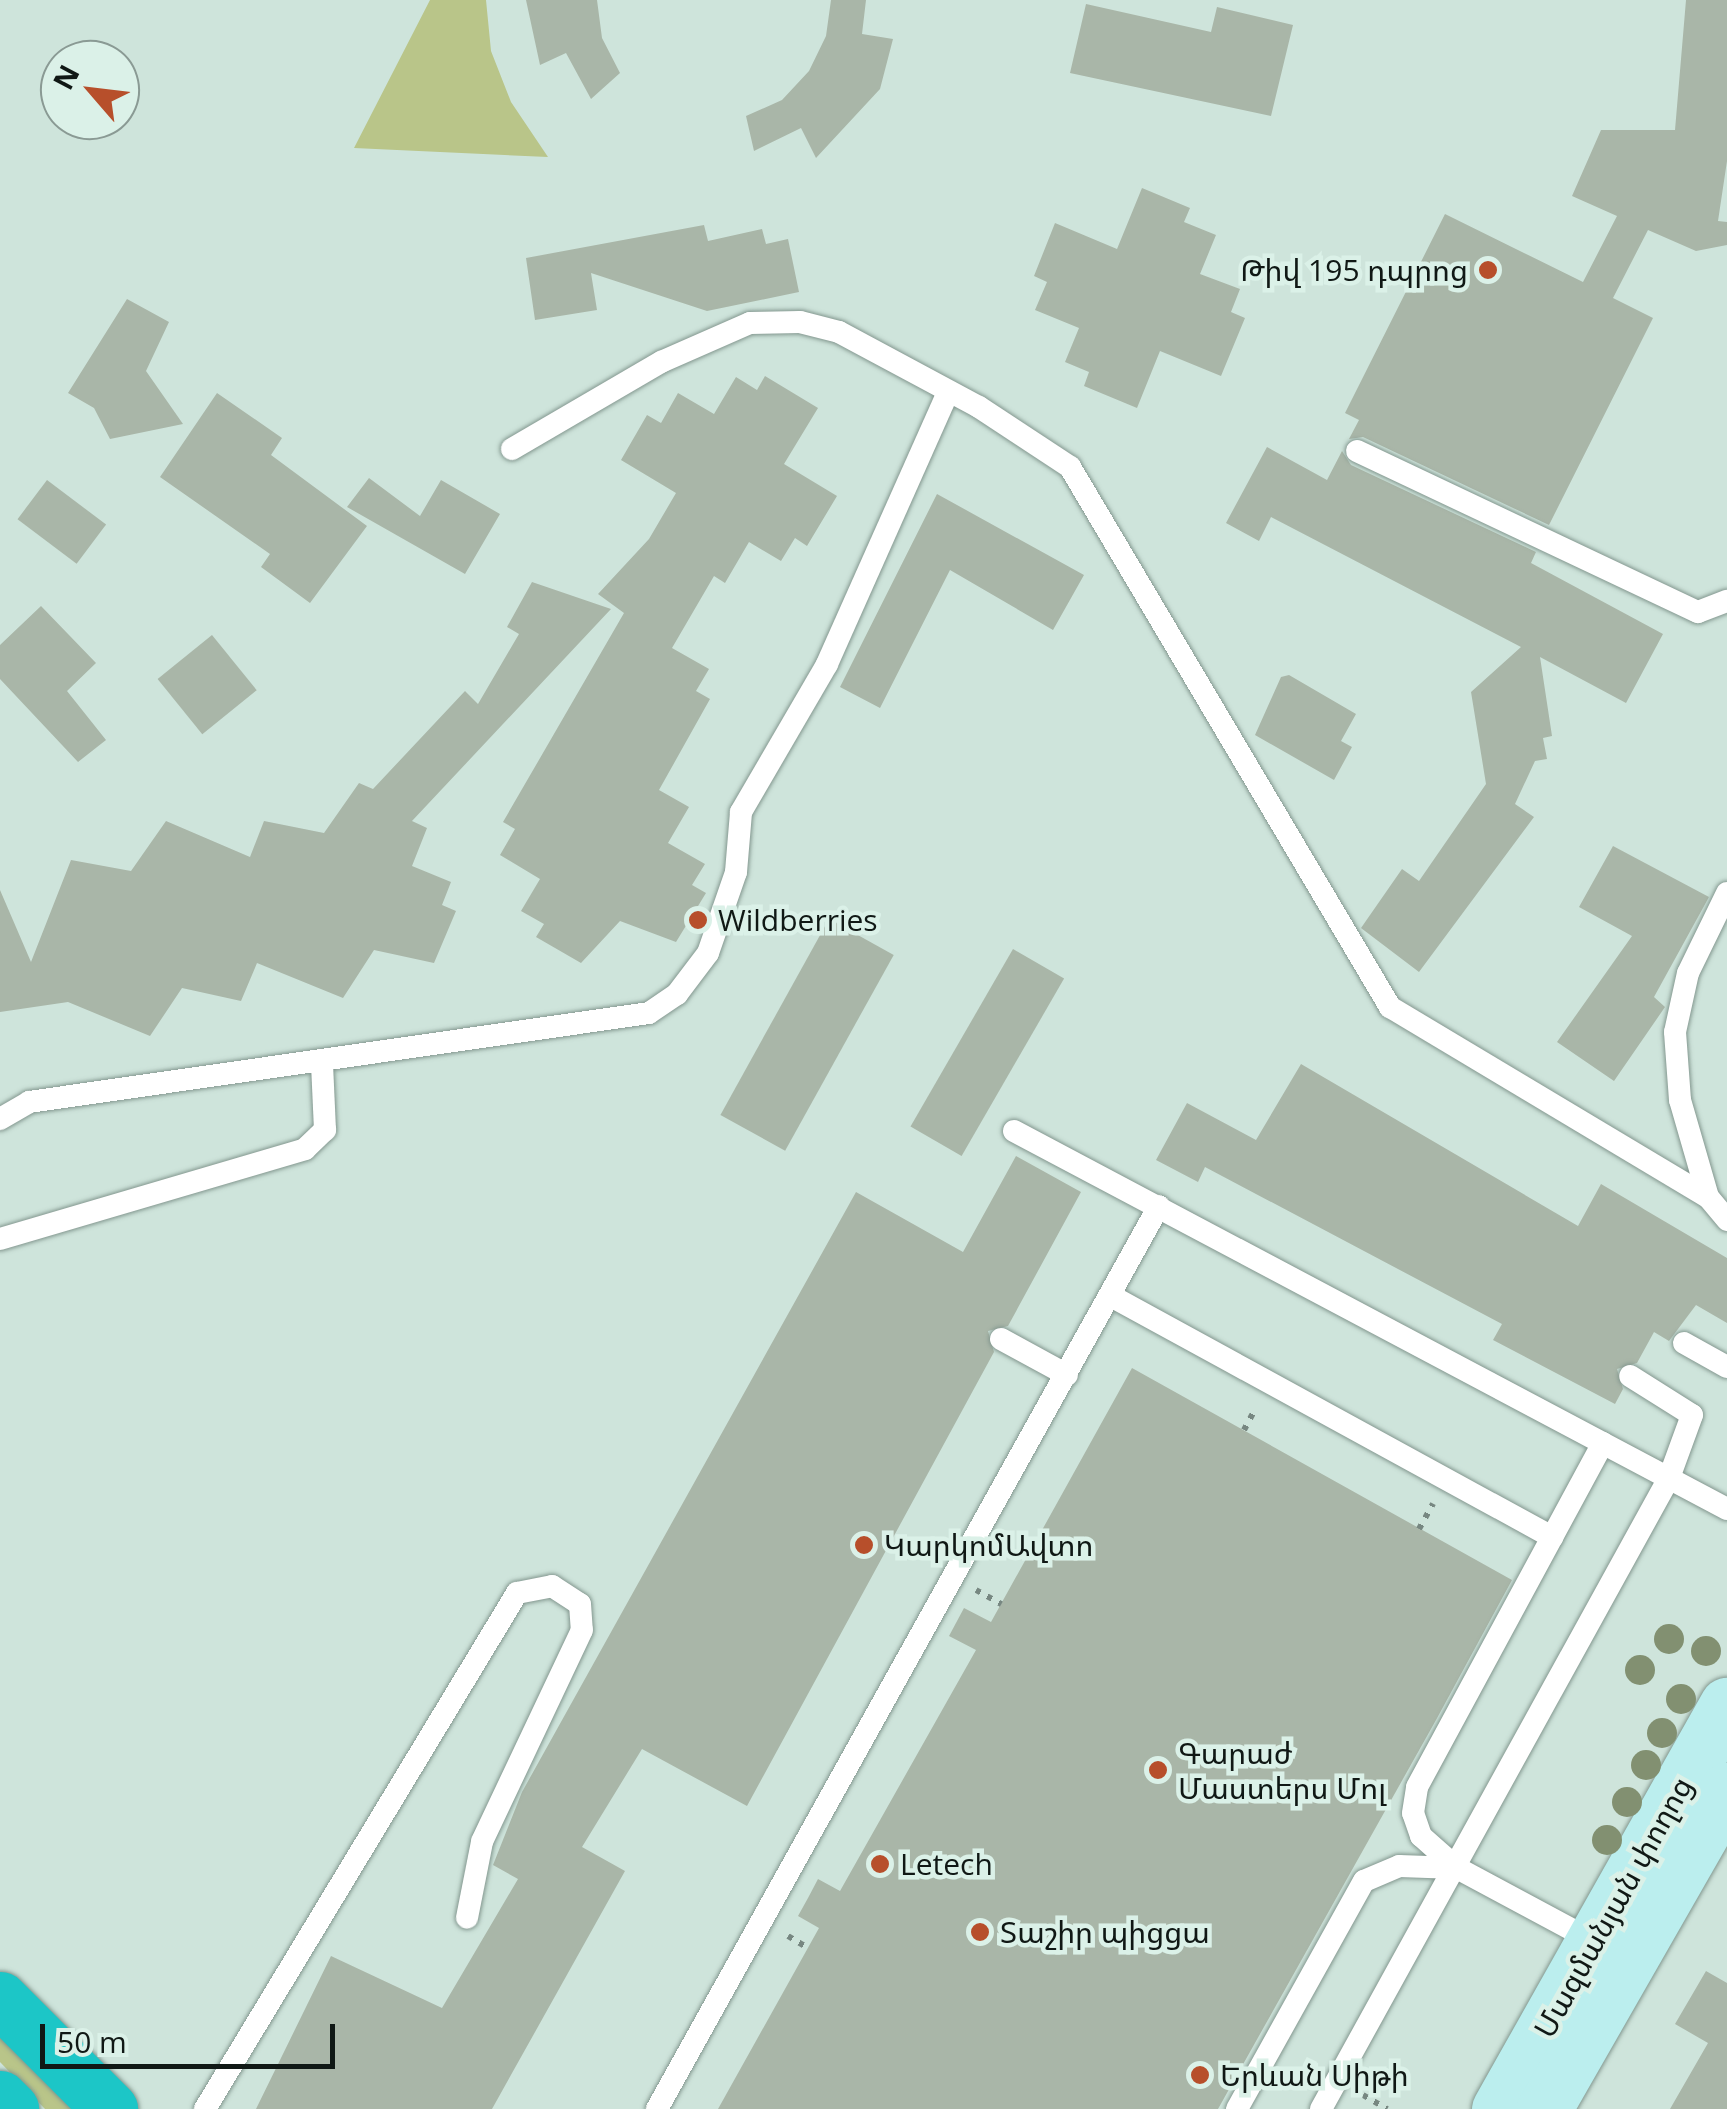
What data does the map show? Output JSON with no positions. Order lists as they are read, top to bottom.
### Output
{
  "streets": {
    "main road": ["Մազմանյան փողոց"]
  },
  "places": [
    "Թիվ 195 դպրոց",
    "Wildberries",
    "ԿարկոմԱվտո",
    "Գարաժ Մաստերս Մոլ",
    "Letech",
    "Տաշիր պիցցա",
    "Երևան Սիթի"
  ],
  "scale_bar": "50 m",
  "north": "top left"
}
